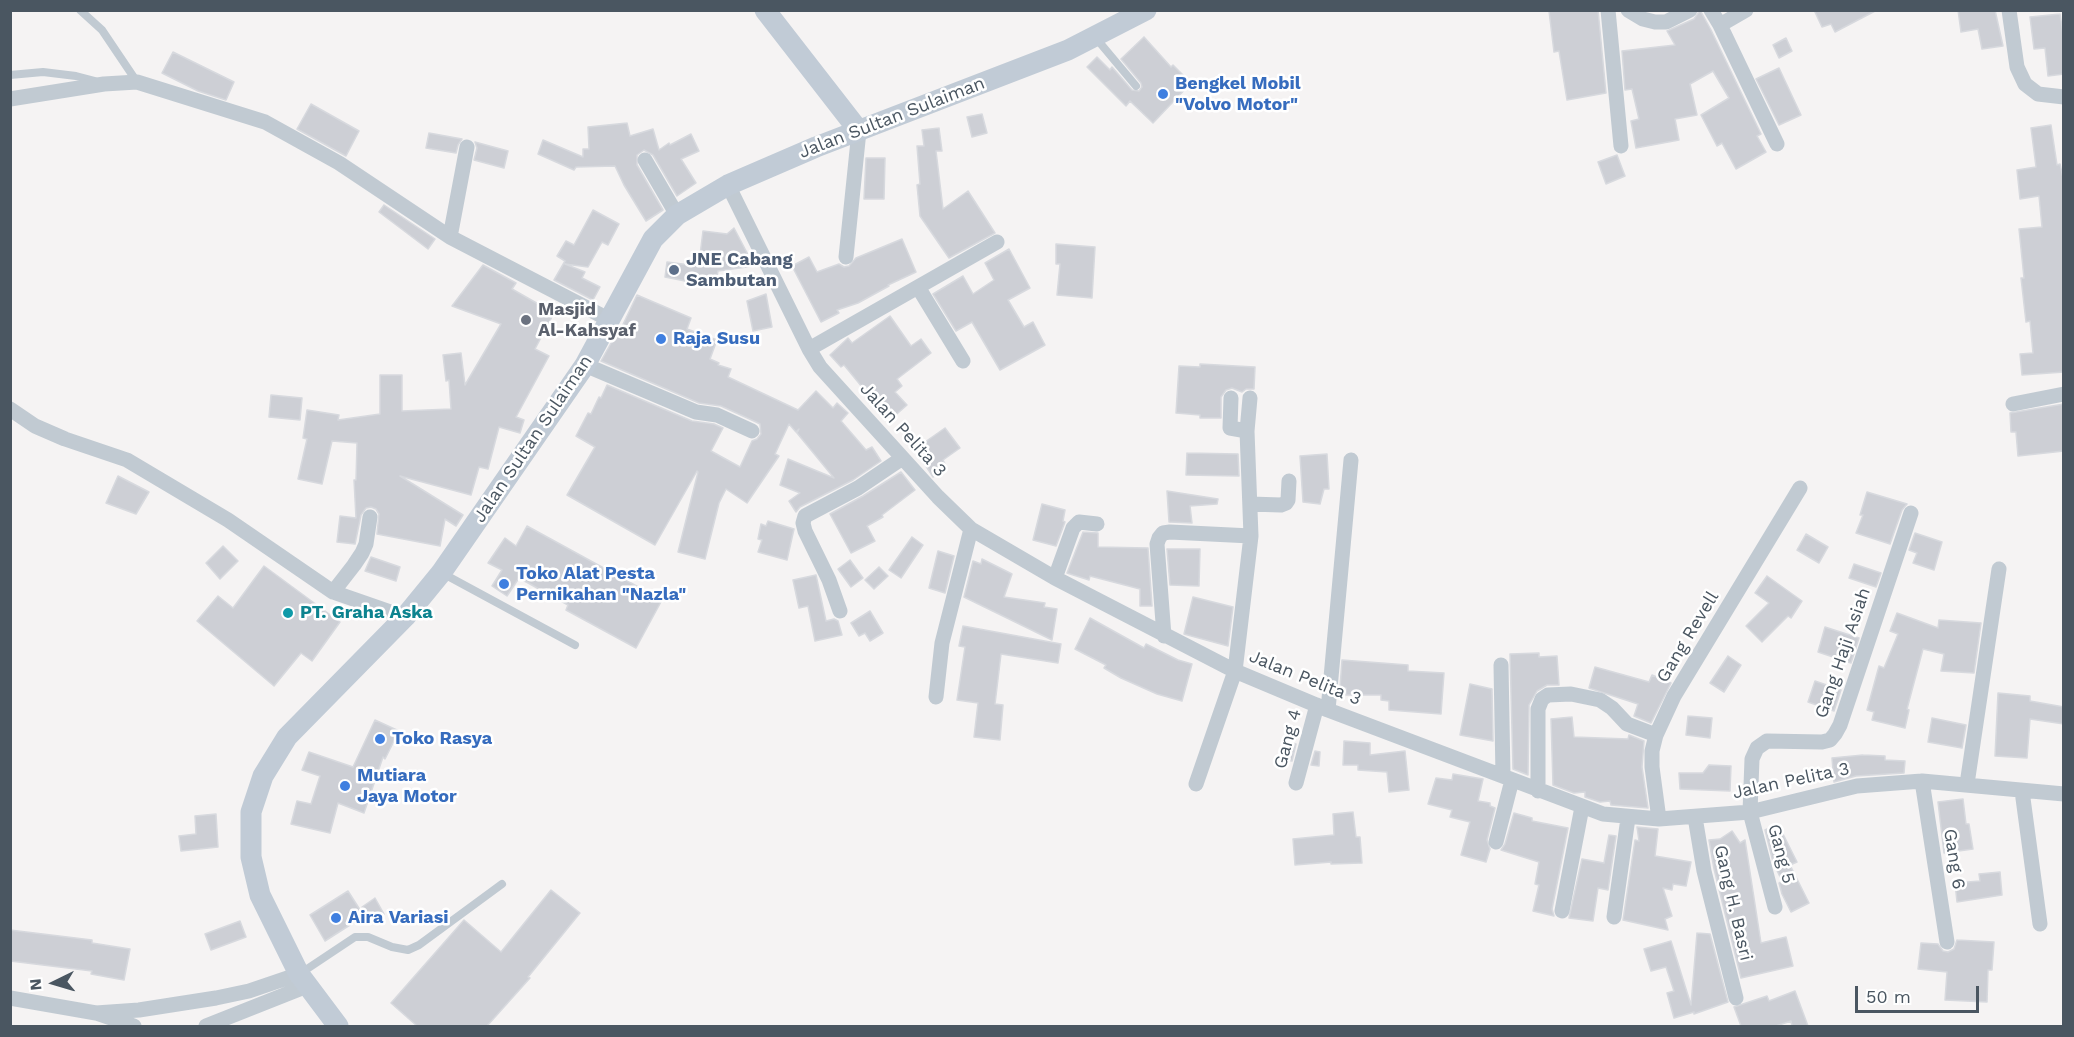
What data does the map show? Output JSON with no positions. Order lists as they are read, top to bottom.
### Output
{
  "streets": {
    "main road": ["Jalan Sultan Sulaiman"],
    "street": [
      "Jalan Pelita 3",
      "Gang Revell",
      "Gang Haji Asiah",
      "Gang 4",
      "Gang 5",
      "Gang 6",
      "Gang H. Basri"
    ]
  },
  "crossings": [
    ["Jalan Sultan Sulaiman", "Jalan Pelita 3"],
    ["Jalan Pelita 3", "Gang Revell"],
    ["Jalan Pelita 3", "Gang Haji Asiah"],
    ["Jalan Pelita 3", "Gang 4"],
    ["Jalan Pelita 3", "Gang 5"],
    ["Jalan Pelita 3", "Gang 6"],
    ["Jalan Pelita 3", "Gang H. Basri"],
    ["Gang Haji Asiah", "Gang 5"]
  ],
  "places": [
    "Bengkel Mobil \"Volvo Motor\"",
    "JNE Cabang Sambutan",
    "Masjid Al-Kahsyaf",
    "Raja Susu",
    "Toko Alat Pesta Pernikahan \"Nazla\"",
    "PT. Graha Aska",
    "Toko Rasya",
    "Mutiara Jaya Motor",
    "Aira Variasi"
  ],
  "scale_bar": "50 m",
  "north": "left"
}
